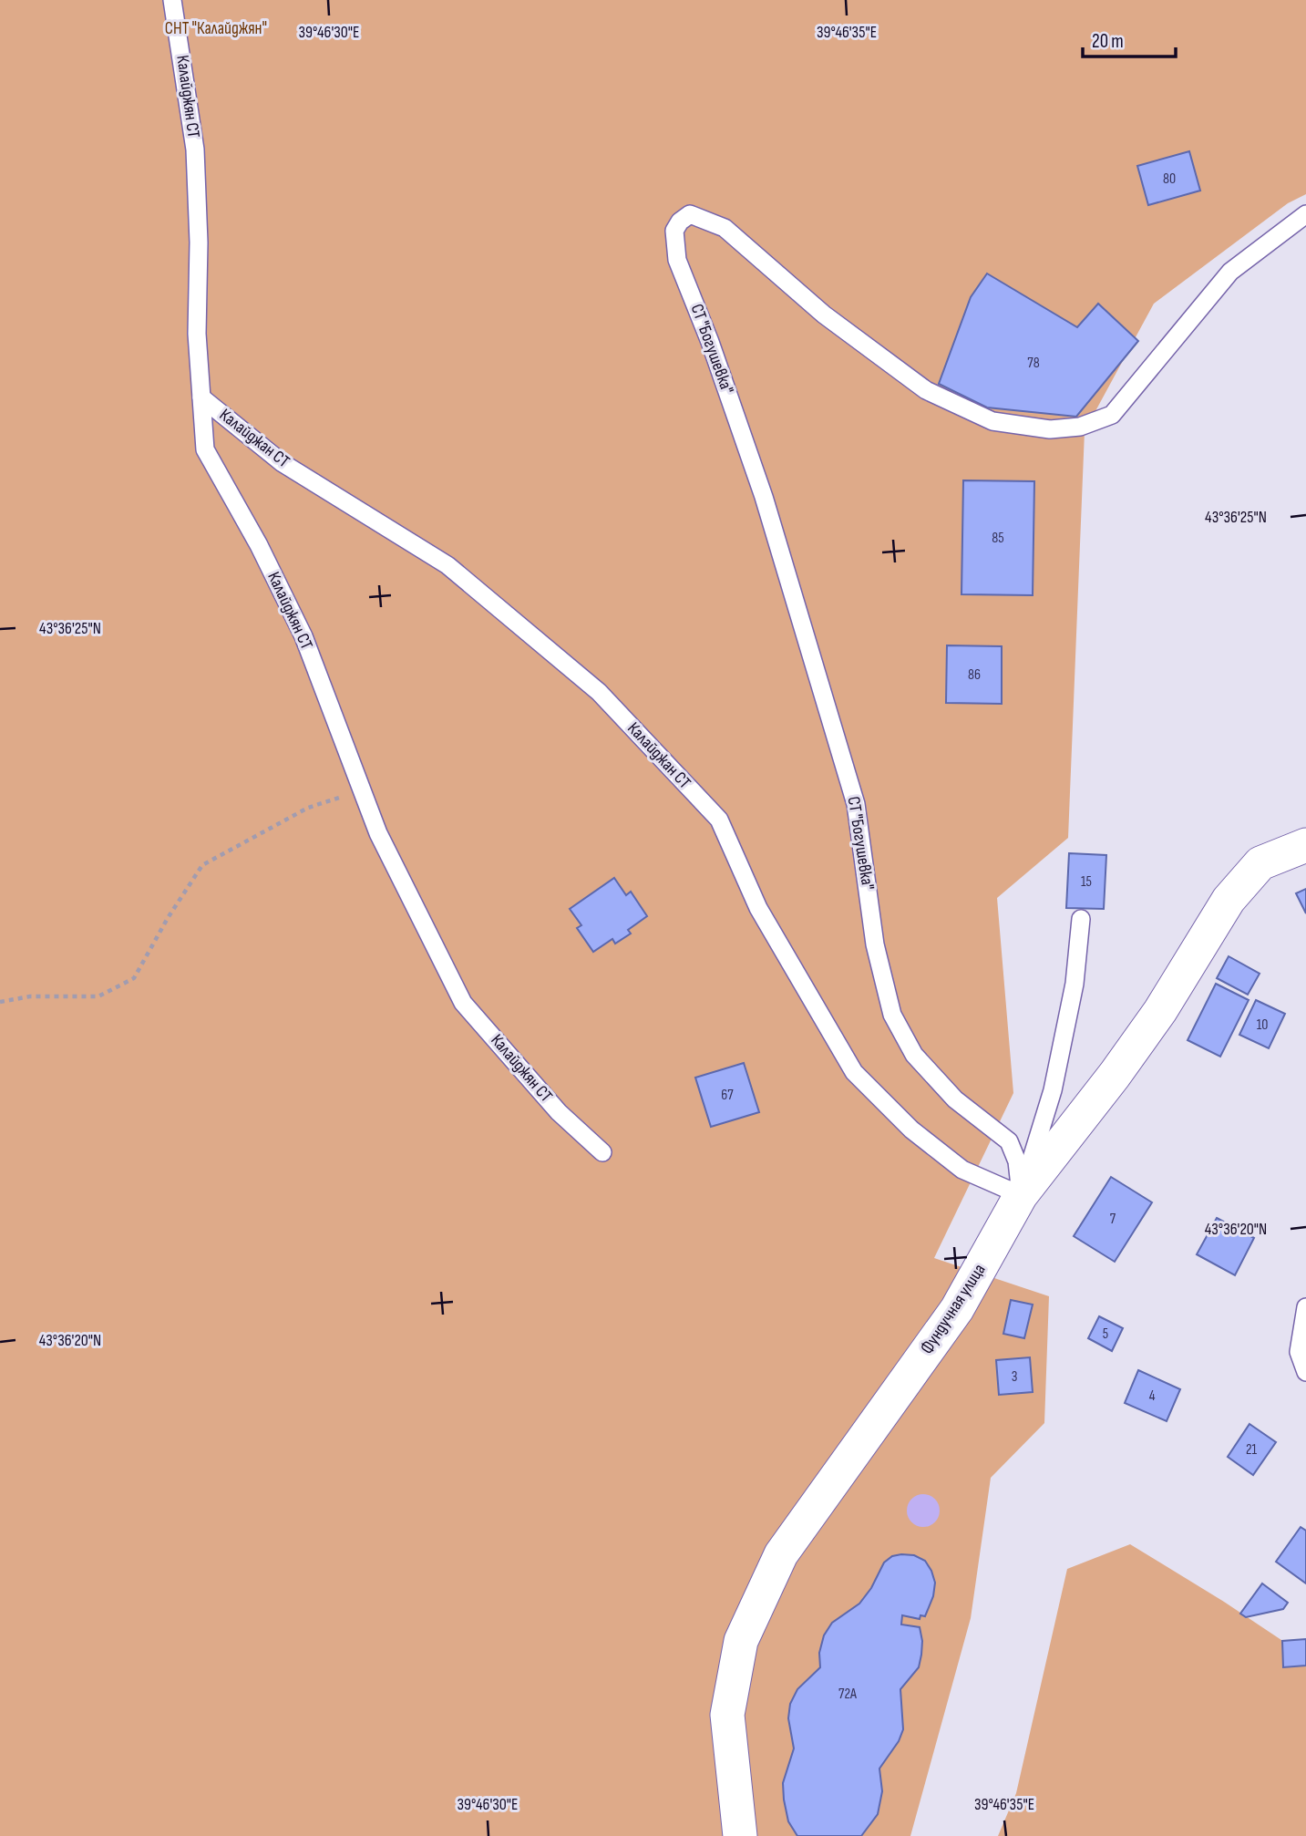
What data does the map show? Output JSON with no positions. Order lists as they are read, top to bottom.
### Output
{
  "streets": {
    "street": ["Фундучная улица"],
    "lane": ["Калайджян СТ", "СТ \"Богушевка\"", "Калайджан СТ"]
  },
  "crossings": [
    ["Калайджян СТ", "Калайджан СТ"],
    ["СТ \"Богушевка\"", "Калайджан СТ"],
    ["СТ \"Богушевка\"", "Фундучная улица"],
    ["Калайджан СТ", "Фундучная улица"]
  ],
  "parks": ["СНТ \"Калайджян\""],
  "house_numbers": [
    "80",
    "78",
    "85",
    "86",
    "15",
    "10",
    "67",
    "7",
    "5",
    "3",
    "4",
    "21",
    "72А"
  ],
  "scale_bar": "20 m",
  "coordinates": [
    "39°46'30\"E",
    "39°46'35\"E",
    "43°36'25\"N",
    "43°36'20\"N"
  ]
}
